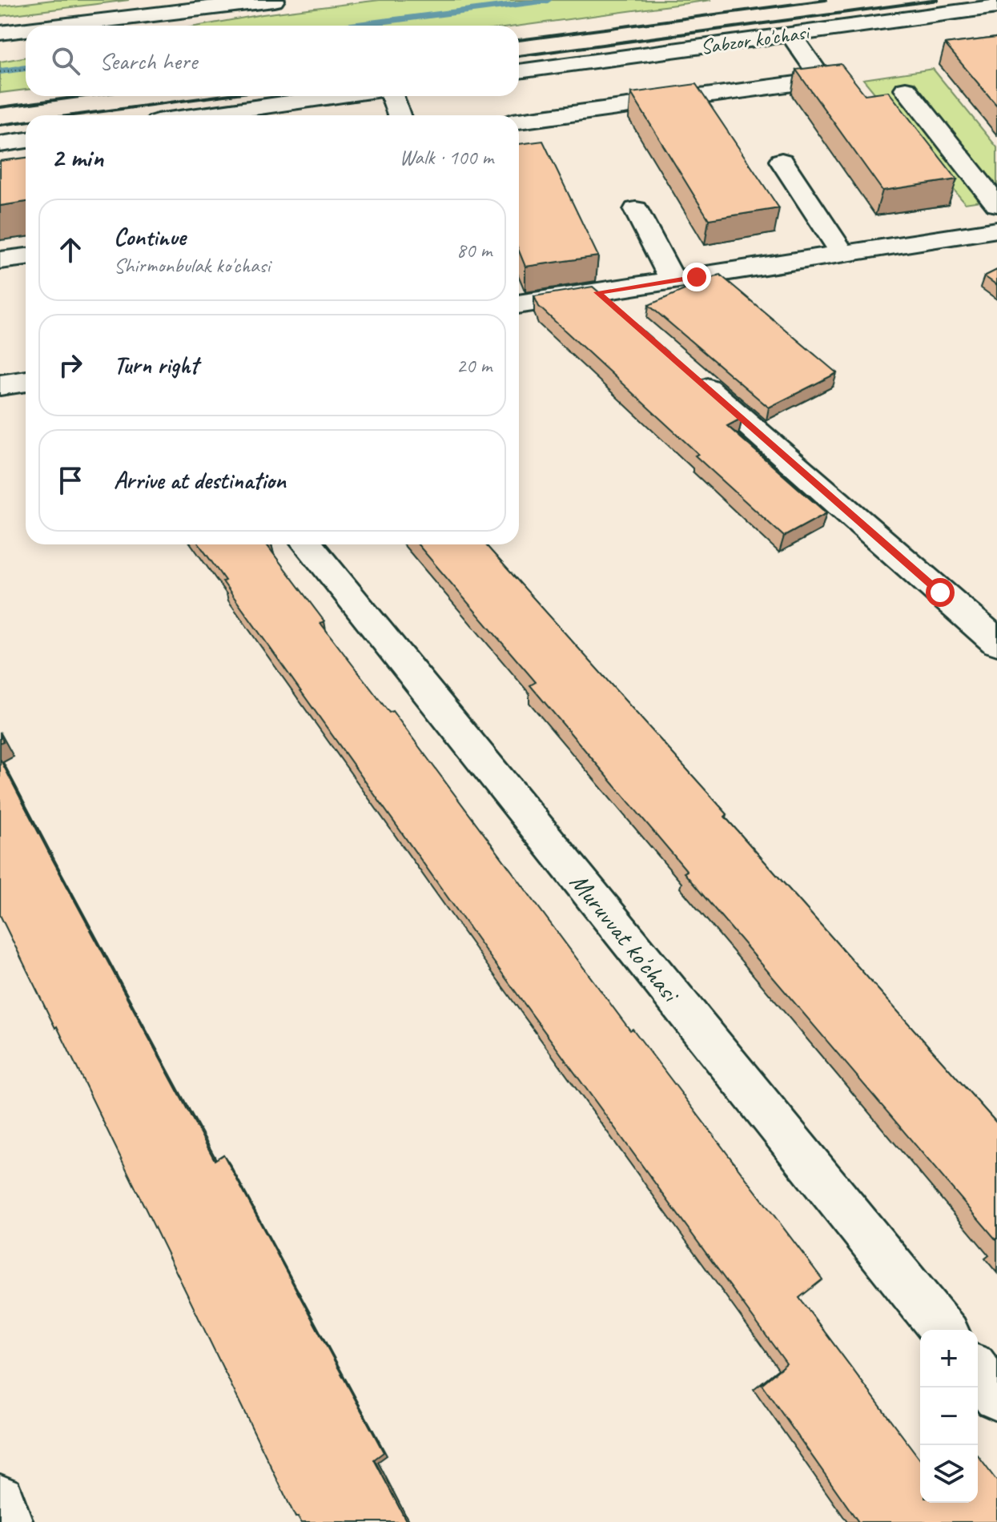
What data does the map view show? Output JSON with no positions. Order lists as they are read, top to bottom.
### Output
{
  "streets": {
    "main road": ["Sabzor ko'chasi", "Muruvvat ko'chasi"]
  },
  "page": {
    "search": "Search here",
    "heading": ["2 min", "Walk · 100 m"],
    "list": [
      ["Continue", "Shirmonbulak ko'chasi", "80 m"],
      ["Turn right", "20 m"],
      "Arrive at destination"
    ],
    "map_buttons": ["+", "−"]
  }
}
